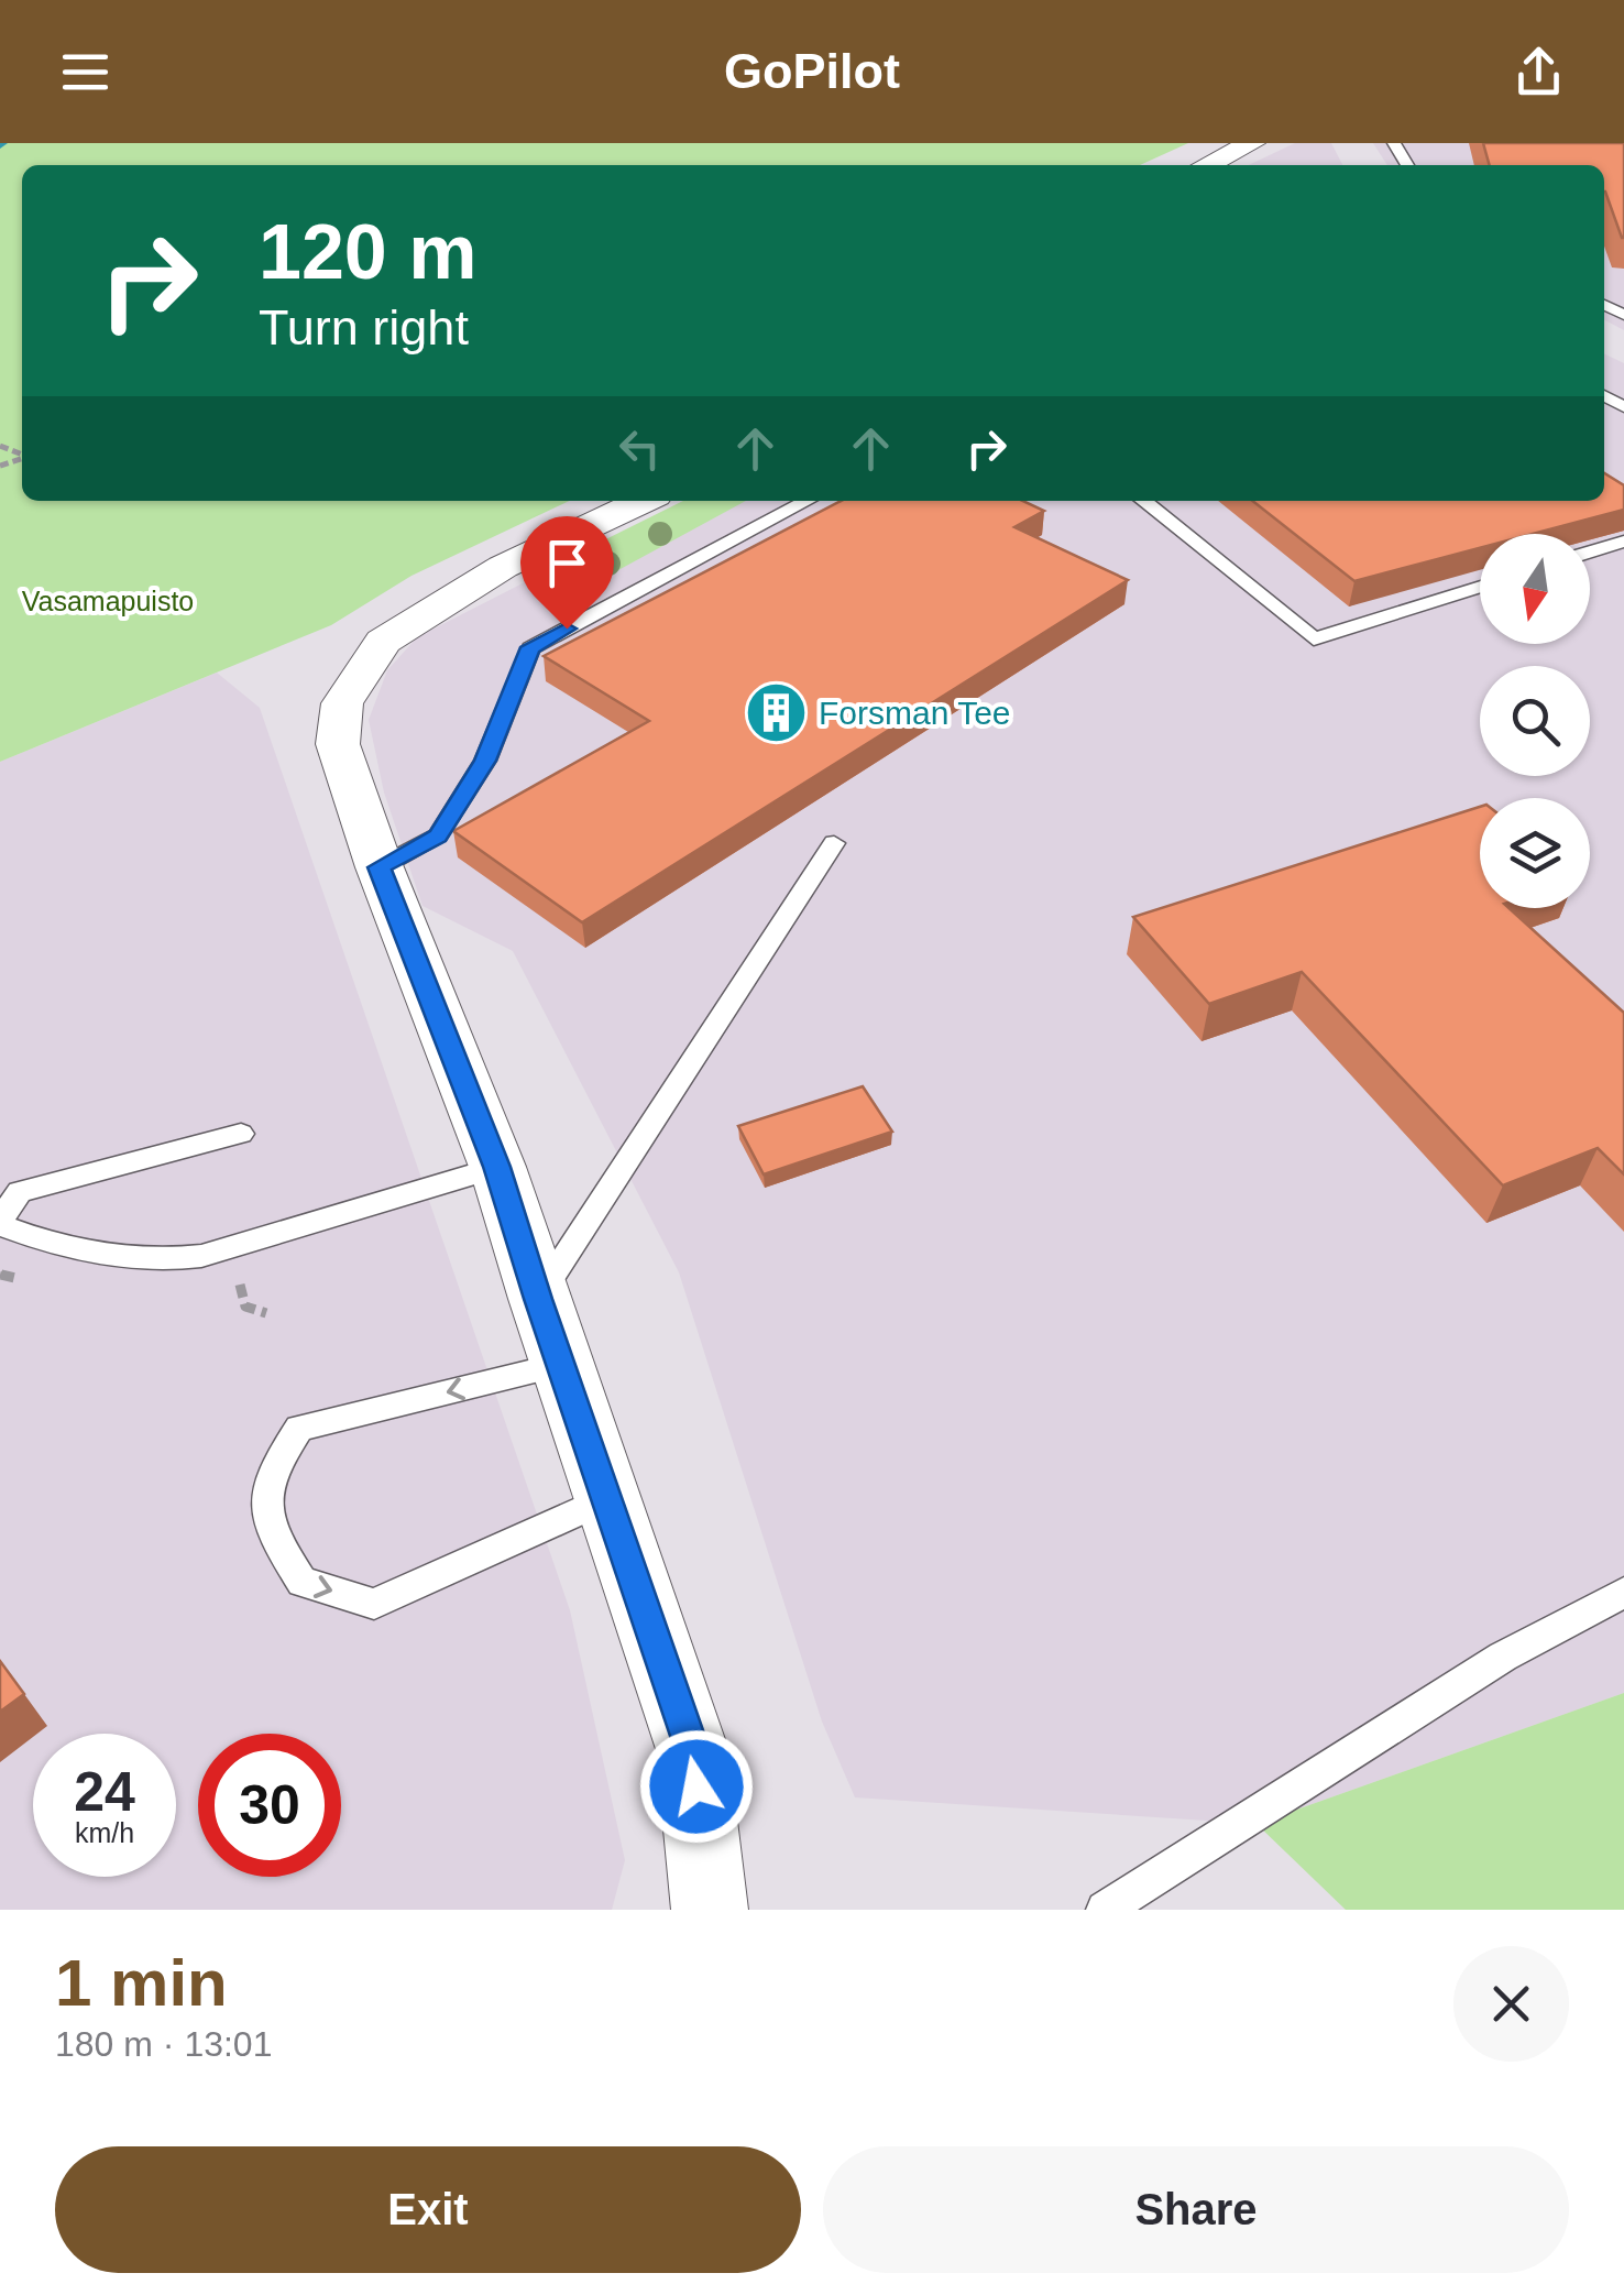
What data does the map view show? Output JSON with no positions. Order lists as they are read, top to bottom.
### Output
{
  "parks": ["Vasamapuisto"],
  "places": {
    "building": ["Forsman Tee"]
  },
  "north": "bottom",
  "page": {
    "header": "GoPilot",
    "turn": ["120 m", "Turn right"],
    "speed": "24 km/h",
    "limit": "30",
    "heading": ["1 min", "180 m · 13:01"],
    "buttons": ["Exit", "Share"]
  }
}
